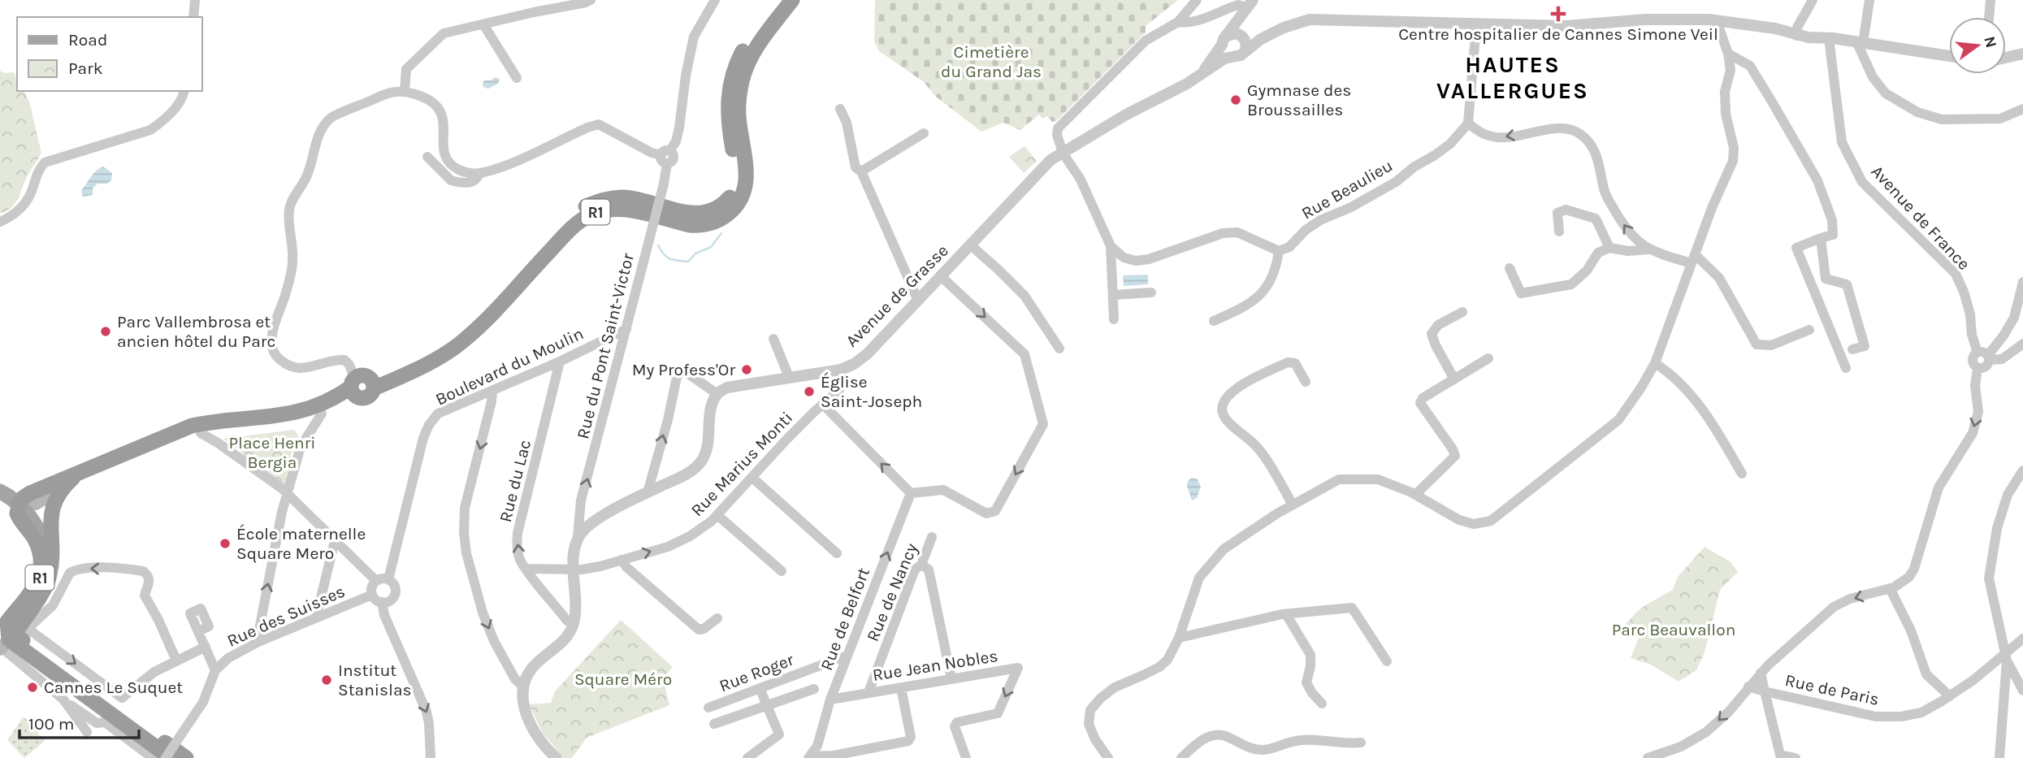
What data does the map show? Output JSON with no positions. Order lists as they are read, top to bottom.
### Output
{
  "streets": {
    "highway": ["R1"],
    "street": [
      "Rue Beaulieu",
      "Avenue de France",
      "Avenue de Grasse",
      "Rue du Pont Saint-Victor",
      "Boulevard du Moulin",
      "Rue Marius Monti",
      "Rue du Lac",
      "Rue de Nancy",
      "Rue des Suisses",
      "Rue de Belfort",
      "Rue Jean Nobles",
      "Rue Roger",
      "Rue de Paris"
    ]
  },
  "crossings": [
    ["Avenue de Grasse", "Rue Marius Monti"],
    ["Rue du Pont Saint-Victor", "Boulevard du Moulin"],
    ["Boulevard du Moulin", "Rue du Lac"],
    ["Boulevard du Moulin", "Rue des Suisses"],
    ["Rue Marius Monti", "Rue du Lac"],
    ["Rue de Nancy", "Rue Jean Nobles"],
    ["Rue de Belfort", "Rue Jean Nobles"],
    ["Rue de Belfort", "Rue Roger"]
  ],
  "one_way": ["Rue du Pont Saint-Victor", "Rue de Belfort"],
  "districts": ["HAUTES VALLERGUES"],
  "parks": [
    "Cimetière du Grand Jas",
    "Place Henri Bergia",
    "Parc Beauvallon",
    "Square Méro"
  ],
  "places": {
    "health": ["Centre hospitalier de Cannes Simone Veil"],
    "other": [
      "Gymnase des Broussailles",
      "Parc Vallembrosa et ancien hôtel du Parc",
      "My Profess'Or",
      "Église Saint-Joseph",
      "École maternelle Square Mero",
      "Institut Stanislas",
      "Cannes Le Suquet"
    ]
  },
  "legend": ["Road", "Park"],
  "scale_bar": "100 m",
  "north": "right"
}
